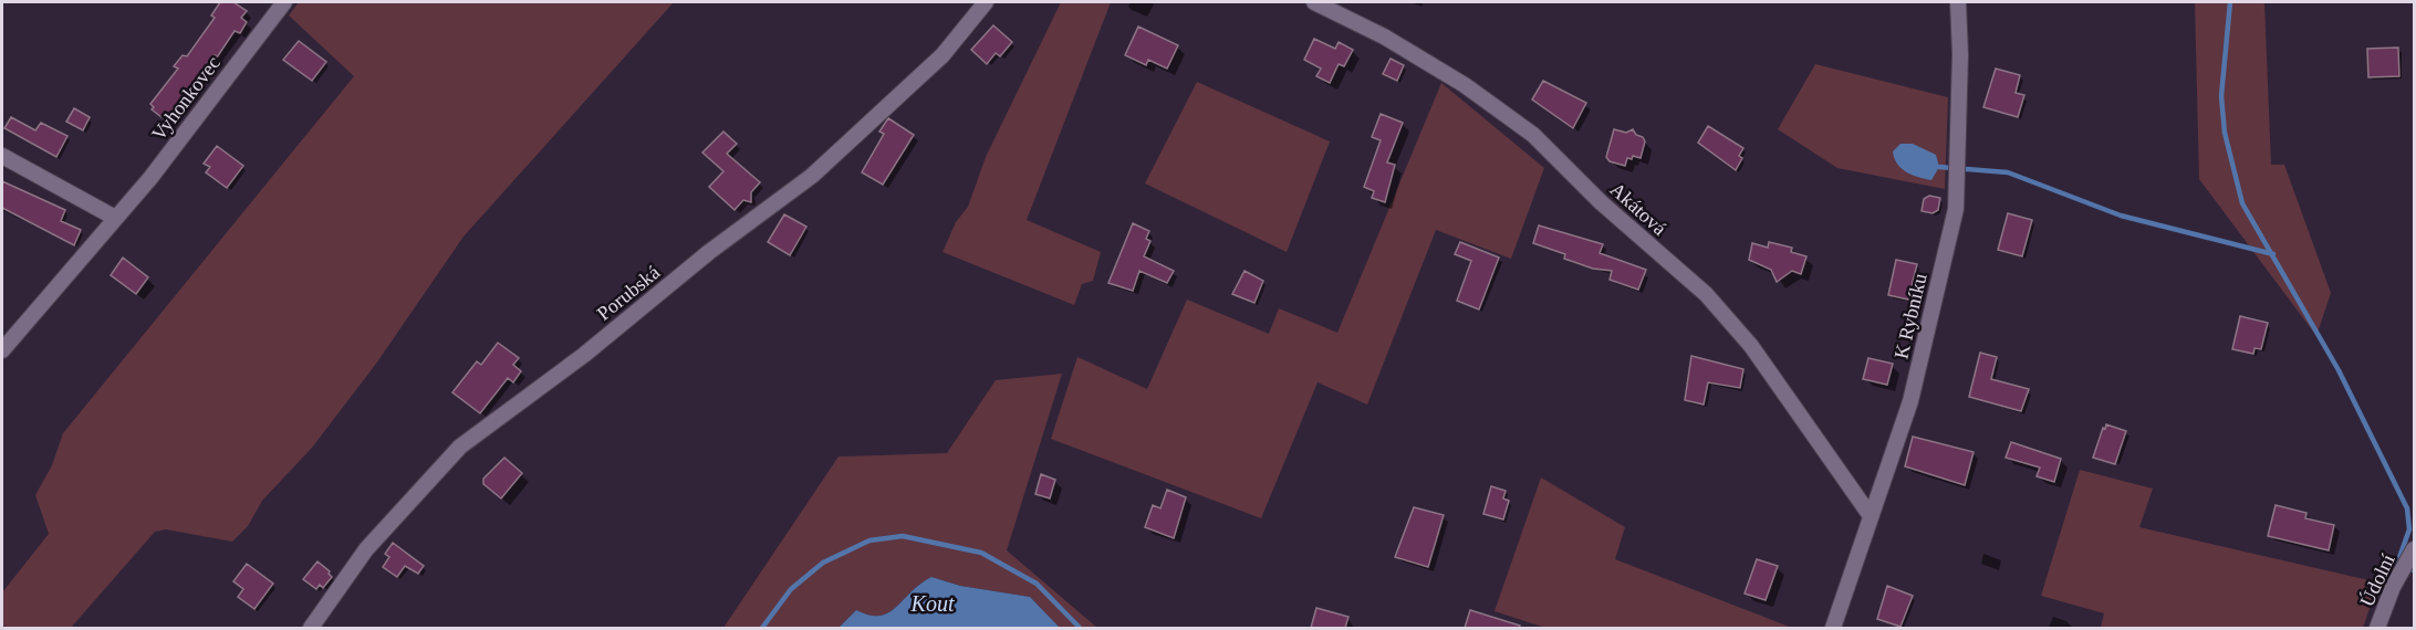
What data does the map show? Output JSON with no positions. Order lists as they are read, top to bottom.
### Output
{
  "streets": {
    "street": [
      "Vyhonkovec",
      "Akátová",
      "Porubská",
      "K Rybníku",
      "Údolní"
    ]
  },
  "crossings": [
    ["Akátová", "K Rybníku"]
  ],
  "water": ["Kout"]
}
